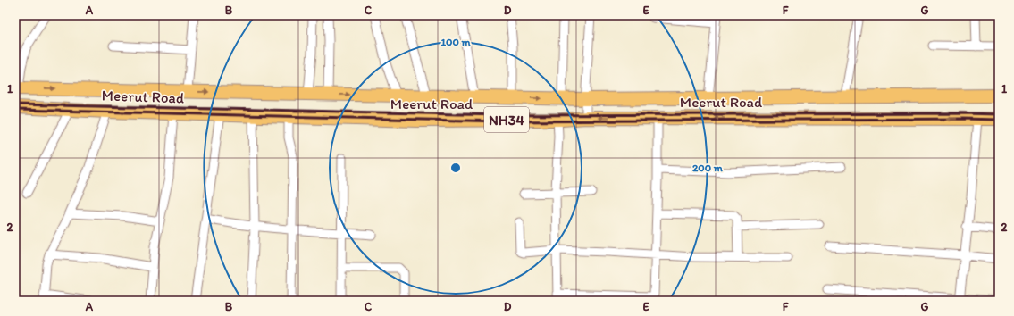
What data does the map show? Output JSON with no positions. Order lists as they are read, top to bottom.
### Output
{
  "streets": {
    "highway": ["Meerut Road", "NH34"]
  },
  "grid": {
    "columns": [
      "A",
      "B",
      "C",
      "D",
      "E",
      "F",
      "G"
    ],
    "rows": ["1", "2"]
  },
  "rings": ["100 m", "200 m"]
}
